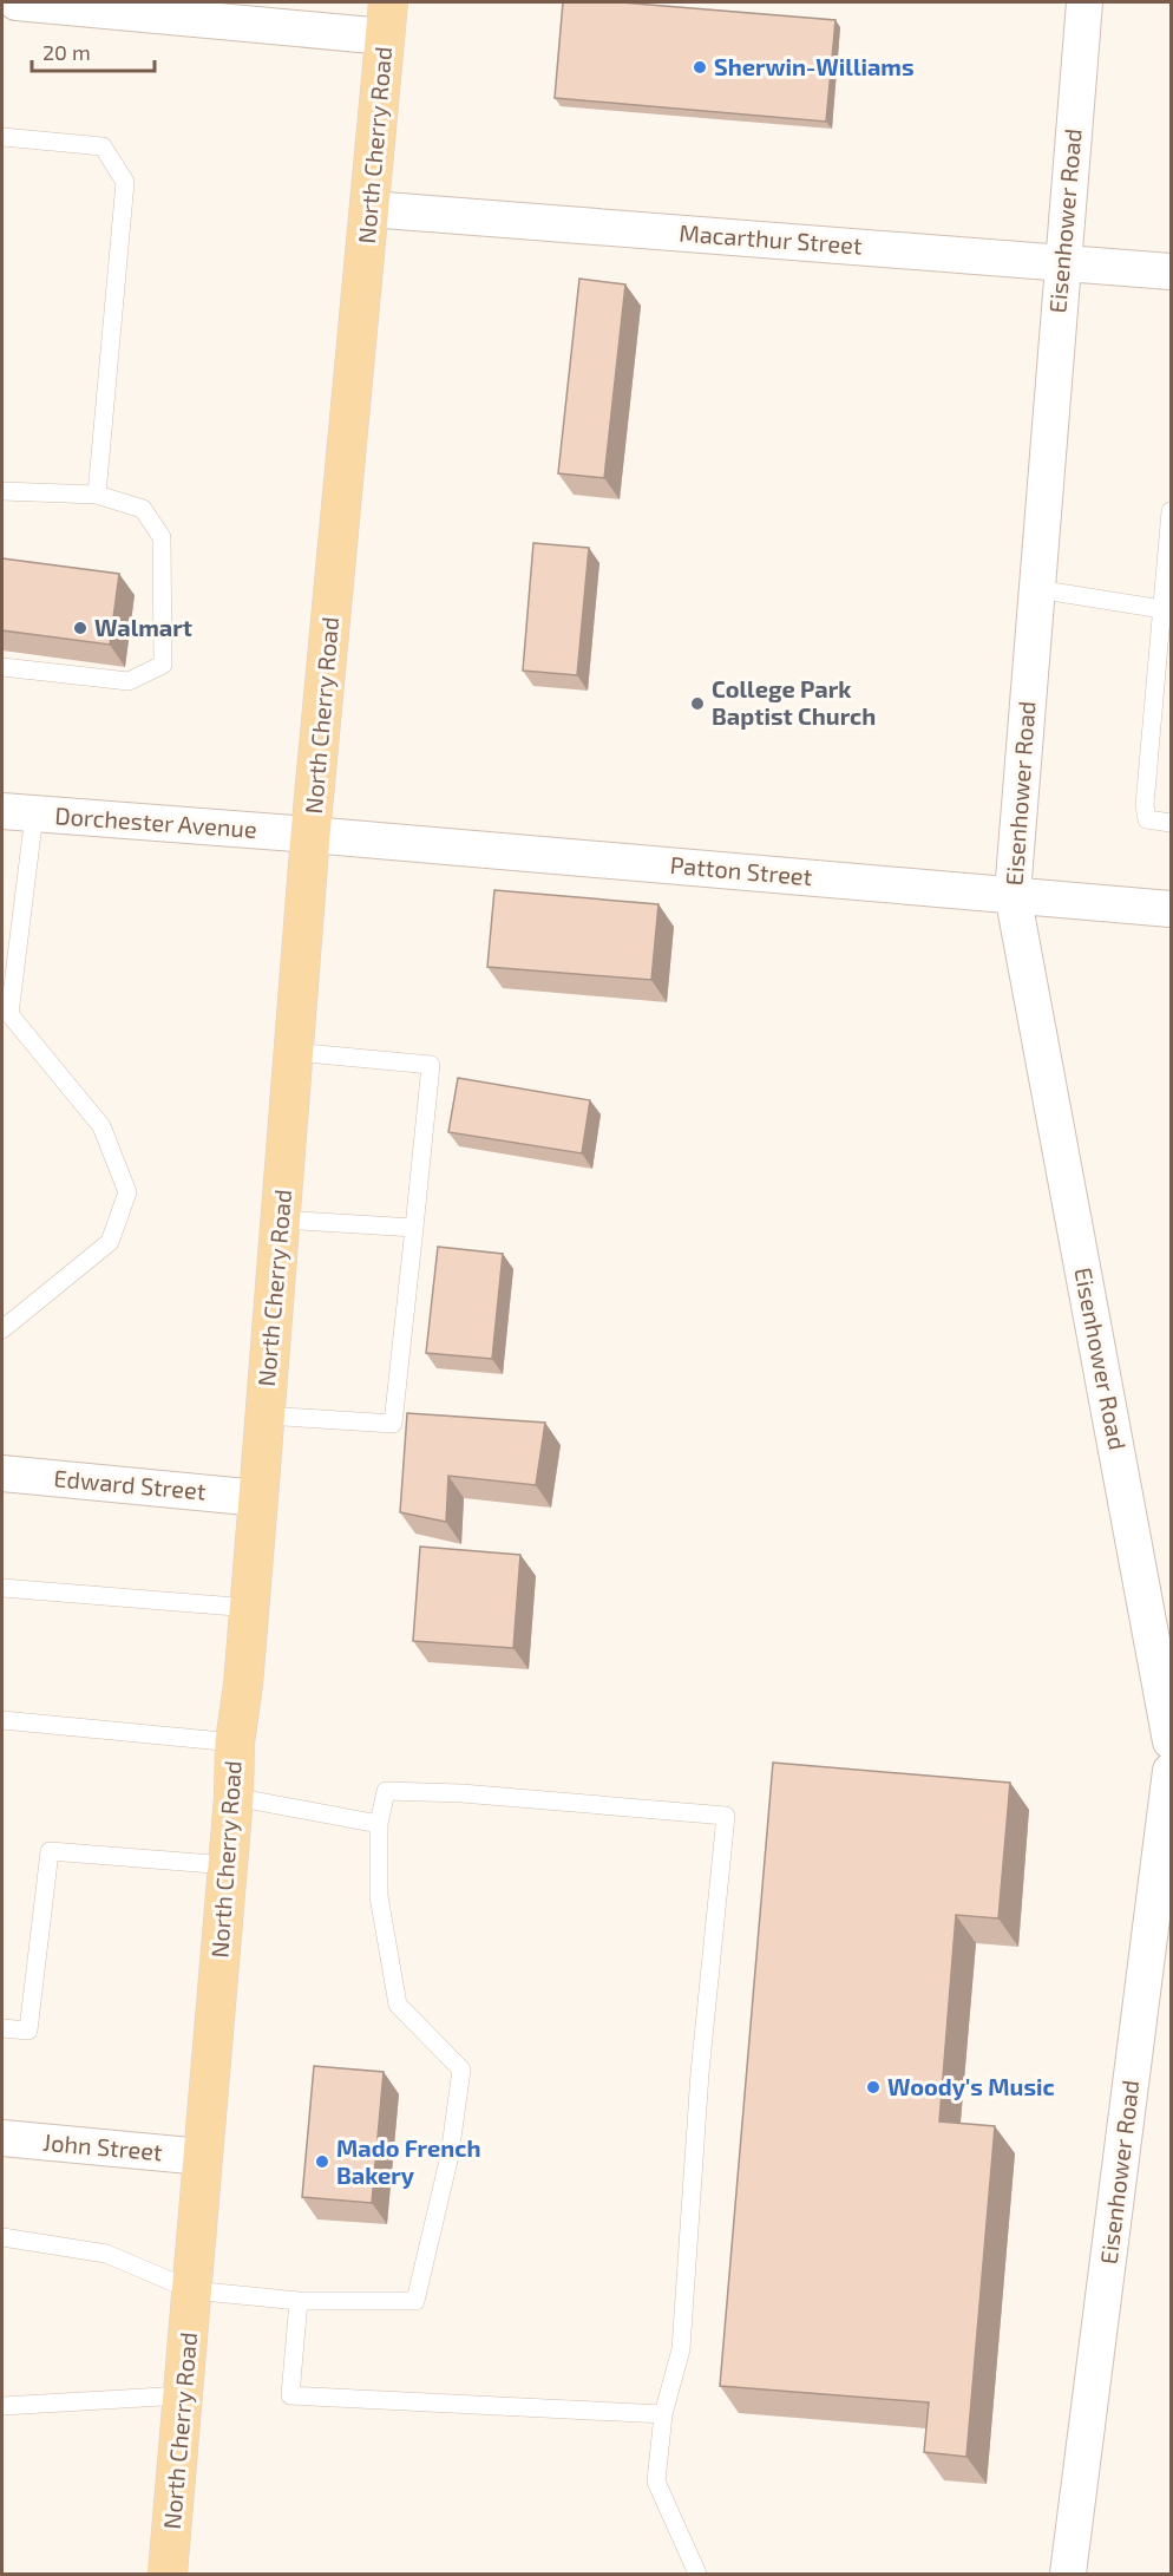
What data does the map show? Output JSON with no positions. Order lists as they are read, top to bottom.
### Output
{
  "streets": {
    "main road": ["North Cherry Road"],
    "street": [
      "Eisenhower Road",
      "Macarthur Street",
      "Dorchester Avenue",
      "Patton Street",
      "Edward Street",
      "John Street"
    ]
  },
  "crossings": [
    ["North Cherry Road", "Macarthur Street"],
    ["North Cherry Road", "Dorchester Avenue"],
    ["North Cherry Road", "Patton Street"],
    ["North Cherry Road", "Edward Street"],
    ["North Cherry Road", "John Street"],
    ["Eisenhower Road", "Macarthur Street"],
    ["Eisenhower Road", "Patton Street"],
    ["Dorchester Avenue", "Patton Street"]
  ],
  "places": [
    "Sherwin-Williams",
    "Walmart",
    "College Park Baptist Church",
    "Woody's Music",
    "Mado French Bakery"
  ],
  "scale_bar": "20 m"
}
